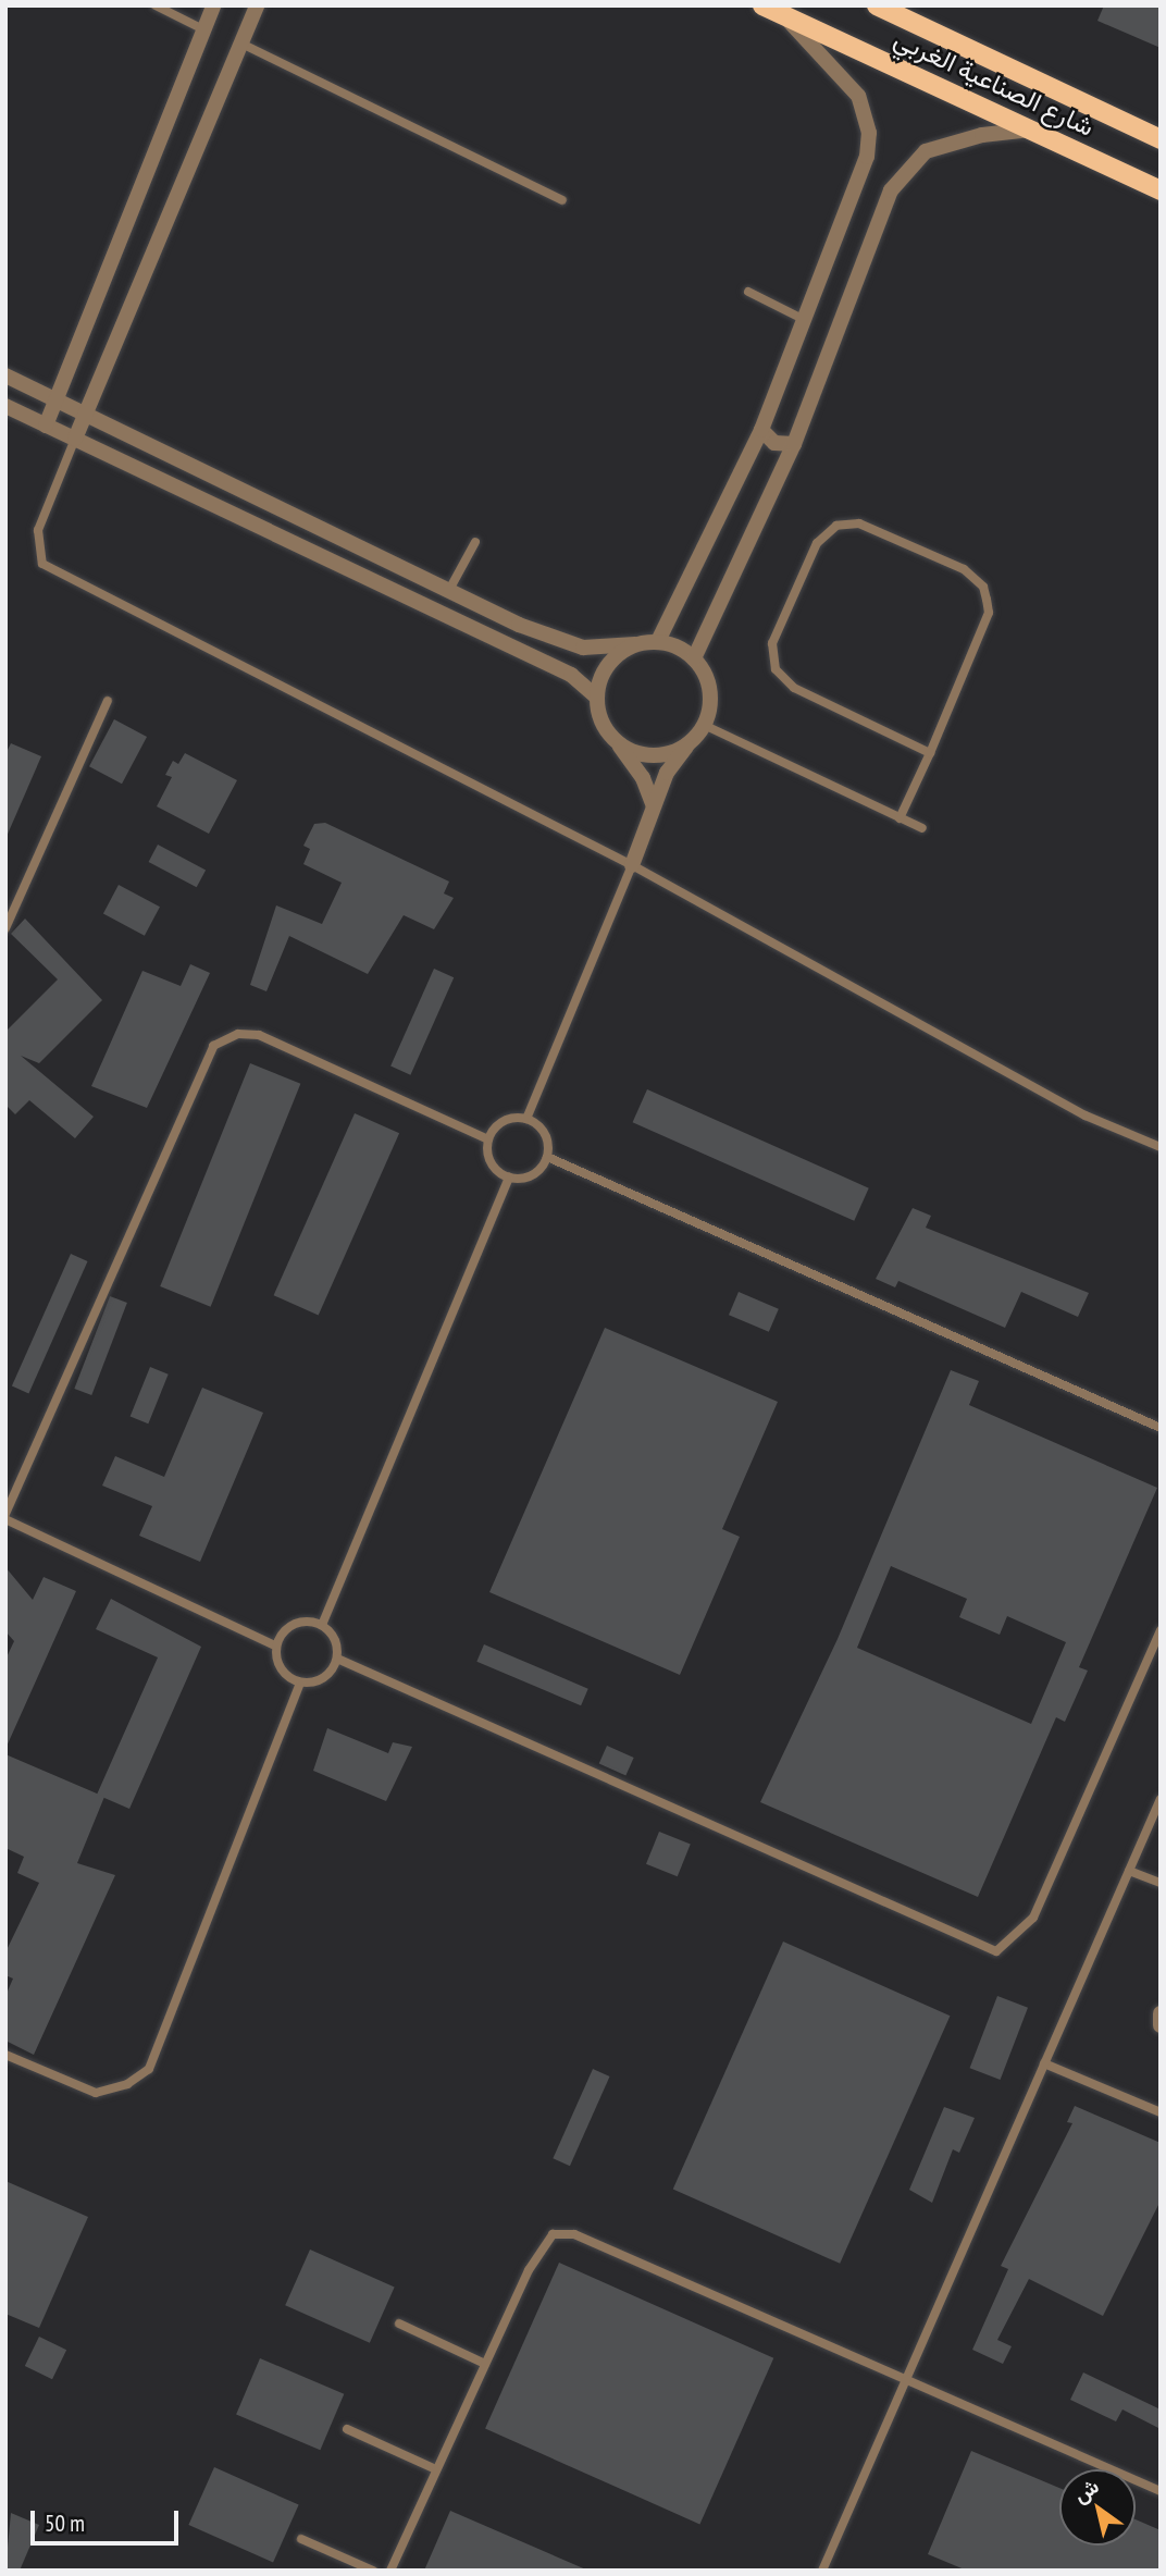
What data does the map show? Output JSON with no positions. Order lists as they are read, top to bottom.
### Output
{
  "streets": {
    "main road": ["شارع الصناعية الغربي"]
  },
  "scale_bar": "50 m",
  "north": "top left"
}
